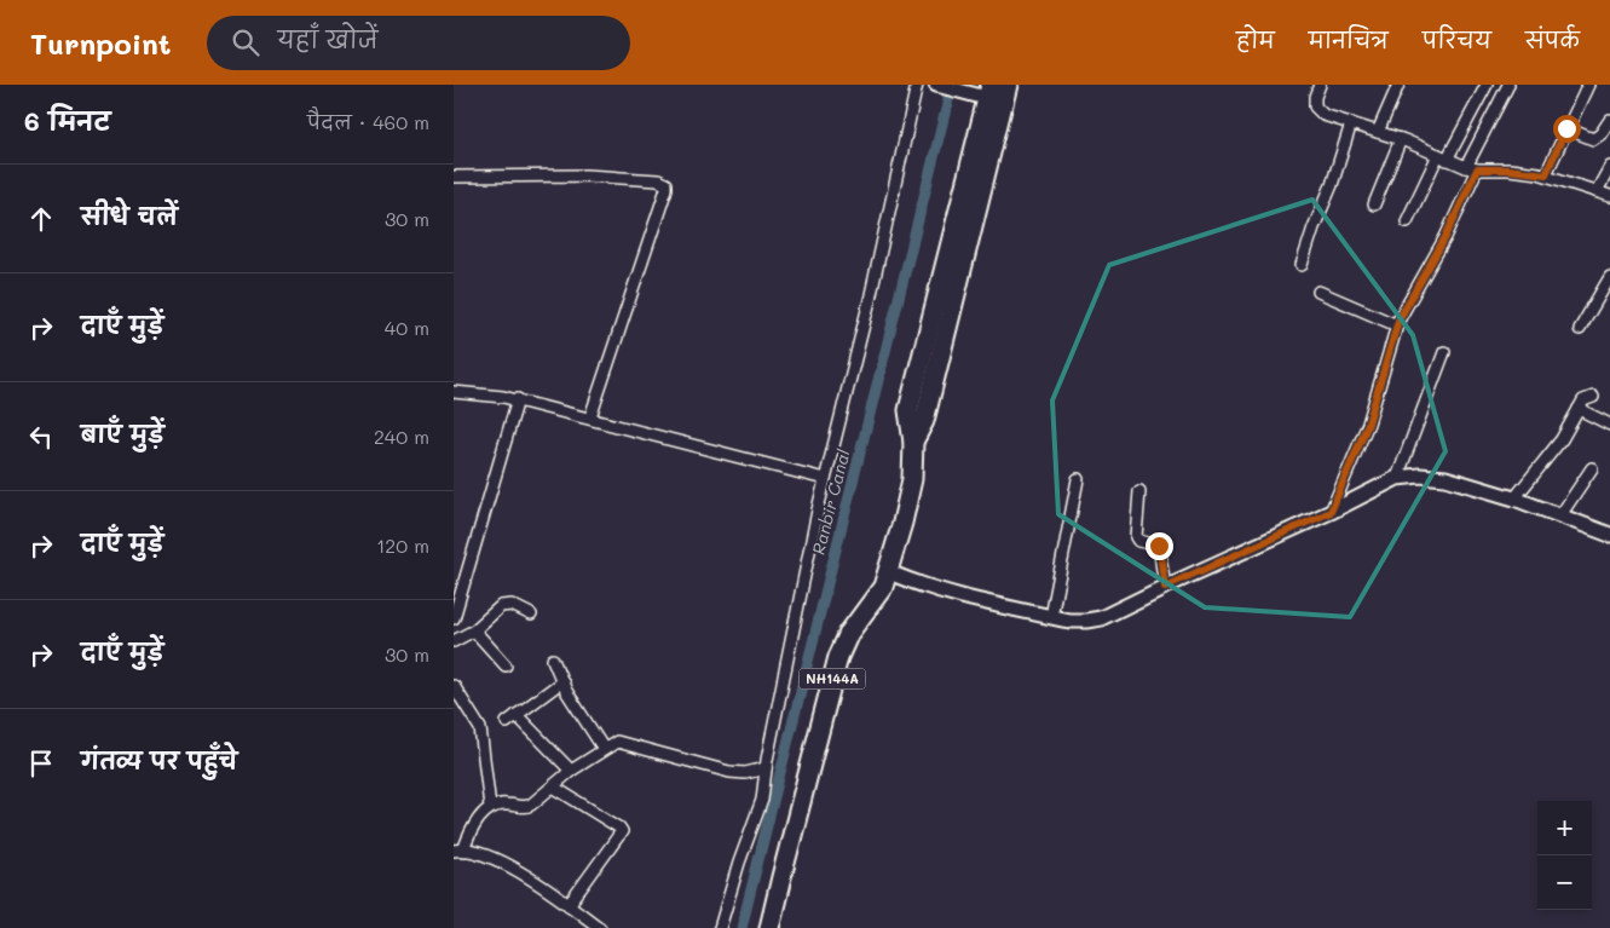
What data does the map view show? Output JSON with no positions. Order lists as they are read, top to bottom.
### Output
{
  "streets": {
    "highway": ["NH144A"]
  },
  "water": ["Ranbir Canal"],
  "page": {
    "header": "Turnpoint",
    "search": "यहाँ खोजें",
    "nav": [
      "होम",
      "मानचित्र",
      "परिचय",
      "संपर्क"
    ],
    "heading": ["6 मिनट", "पैदल · 460 m"],
    "list": [
      ["सीधे चलें", "30 m"],
      ["दाएँ मुड़ें", "40 m"],
      ["बाएँ मुड़ें", "240 m"],
      ["दाएँ मुड़ें", "120 m"],
      ["दाएँ मुड़ें", "30 m"],
      "गंतव्य पर पहुँचे"
    ],
    "map_buttons": ["+", "−"]
  }
}
